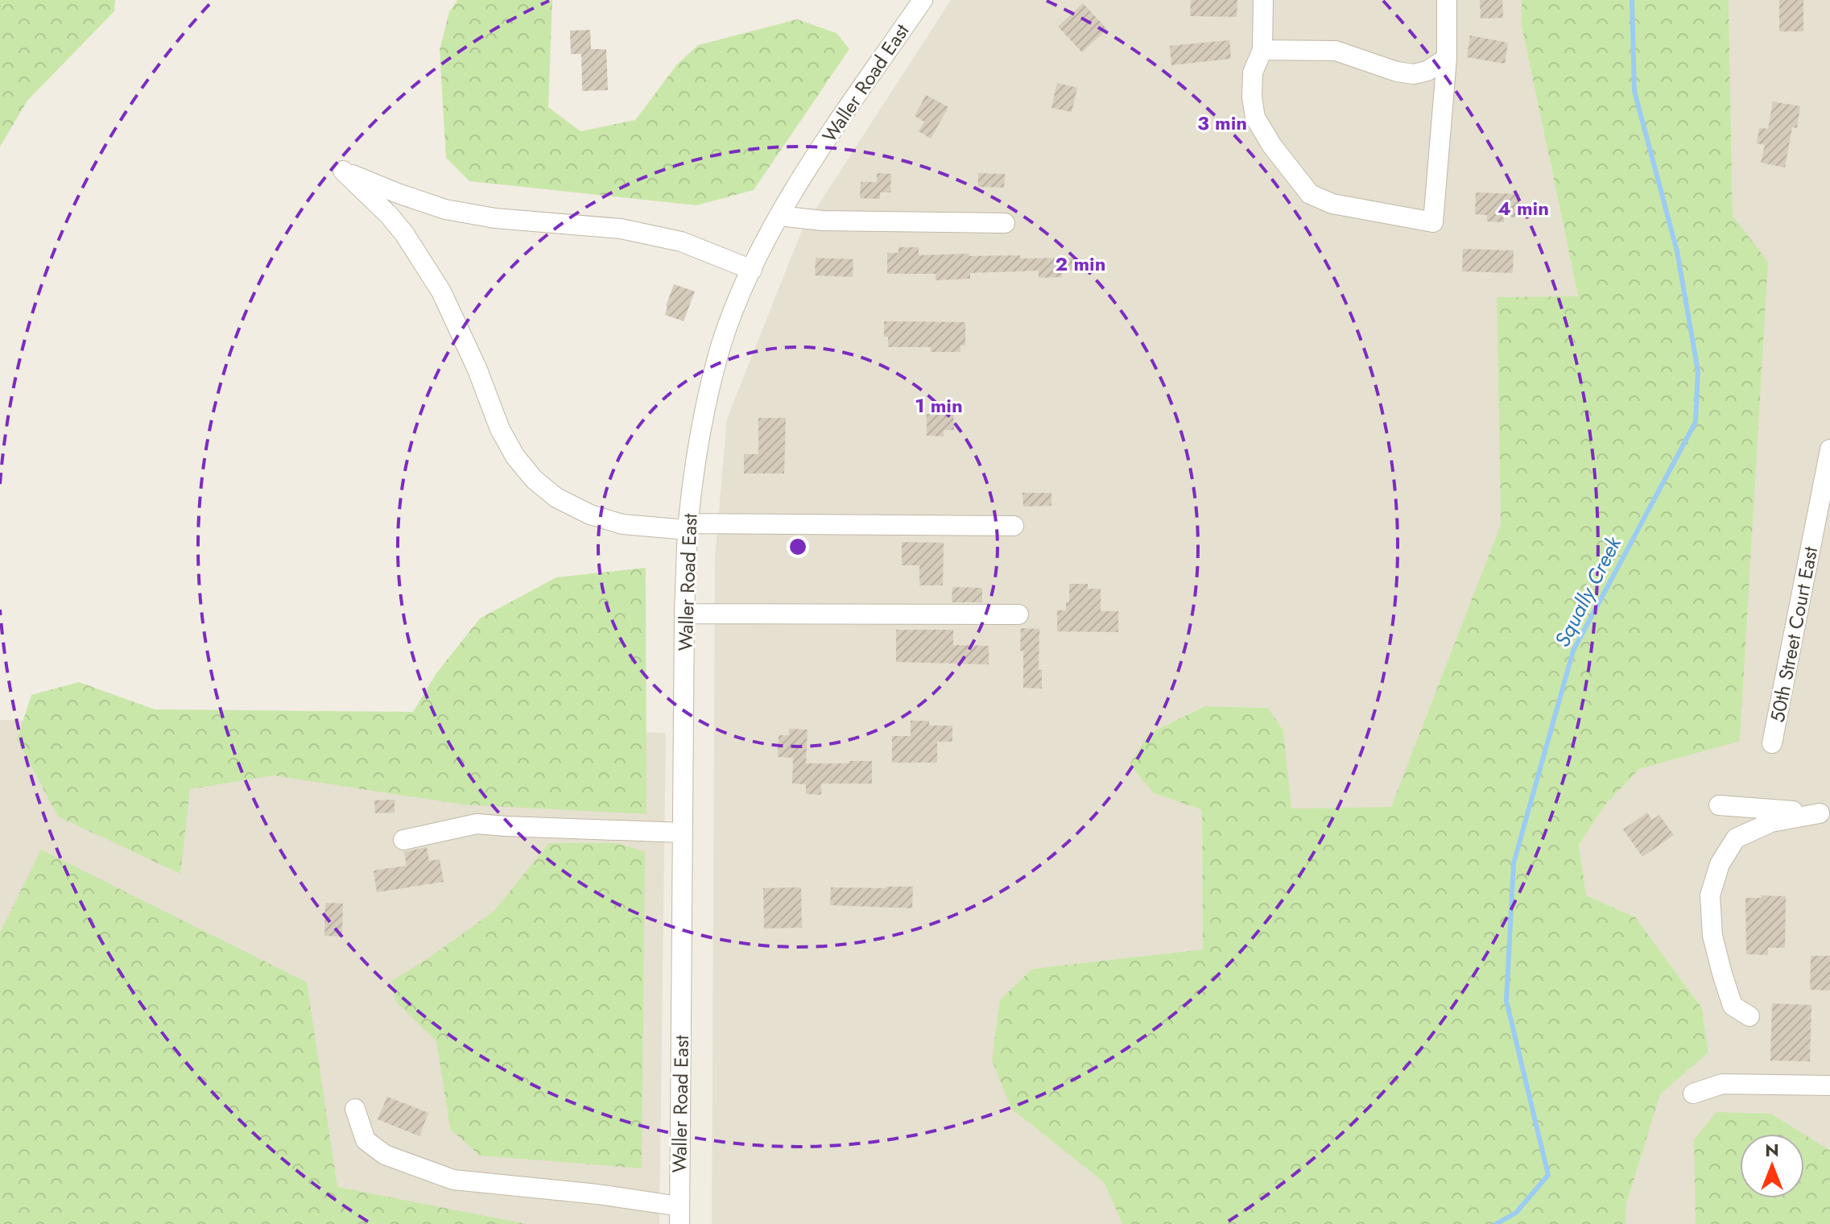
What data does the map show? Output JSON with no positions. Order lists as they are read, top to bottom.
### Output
{
  "streets": {
    "street": ["Waller Road East", "50th Street Court East"]
  },
  "water": ["Squally Creek"],
  "north": "top",
  "rings": [
    "3 min",
    "4 min",
    "2 min",
    "1 min"
  ]
}
